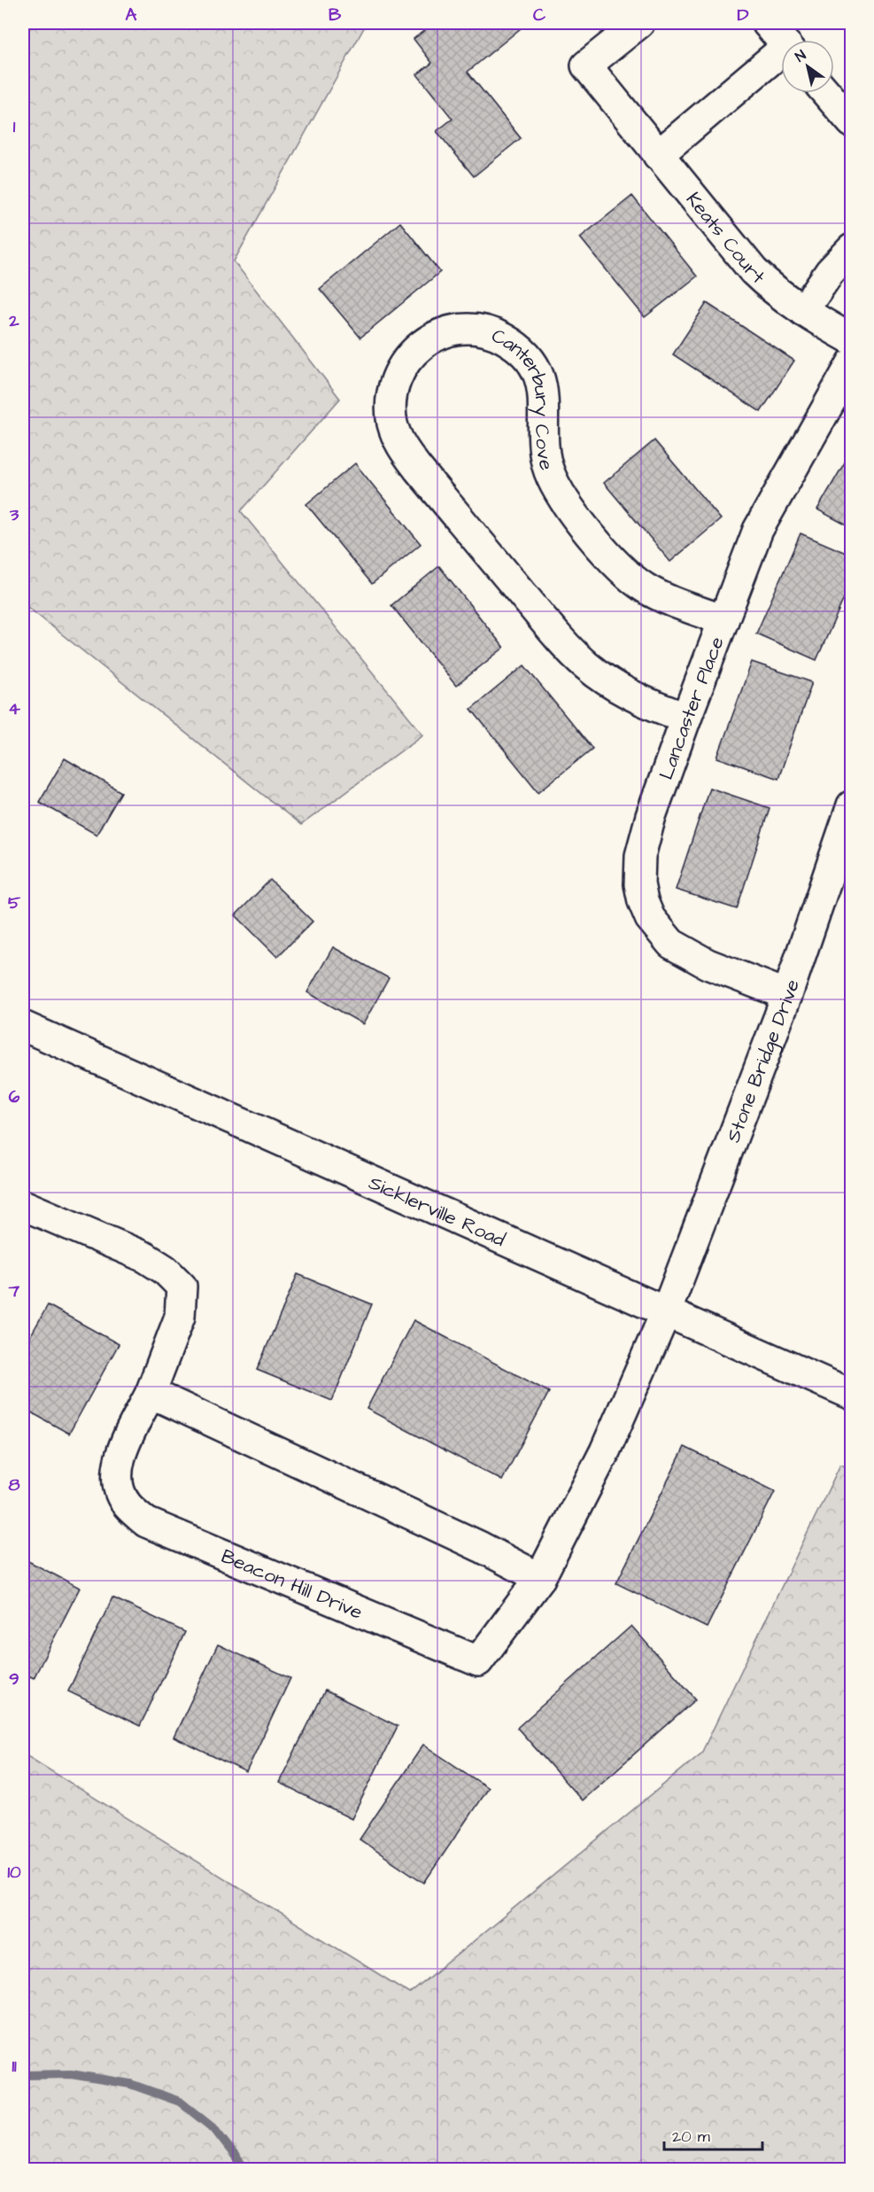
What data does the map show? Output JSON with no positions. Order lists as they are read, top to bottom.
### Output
{
  "streets": {
    "street": [
      "Keats Court",
      "Canterbury Cove",
      "Lancaster Place",
      "Stone Bridge Drive",
      "Sicklerville Road",
      "Beacon Hill Drive"
    ]
  },
  "crossings": [
    ["Canterbury Cove", "Lancaster Place"],
    ["Lancaster Place", "Stone Bridge Drive"],
    ["Stone Bridge Drive", "Sicklerville Road"],
    ["Stone Bridge Drive", "Beacon Hill Drive"],
    ["Sicklerville Road", "Beacon Hill Drive"]
  ],
  "scale_bar": "20 m",
  "north": "top left",
  "grid": {
    "columns": [
      "A",
      "B",
      "C",
      "D"
    ],
    "rows": [
      "1",
      "2",
      "3",
      "4",
      "5",
      "6",
      "7",
      "8",
      "9",
      "10",
      "11"
    ]
  }
}
